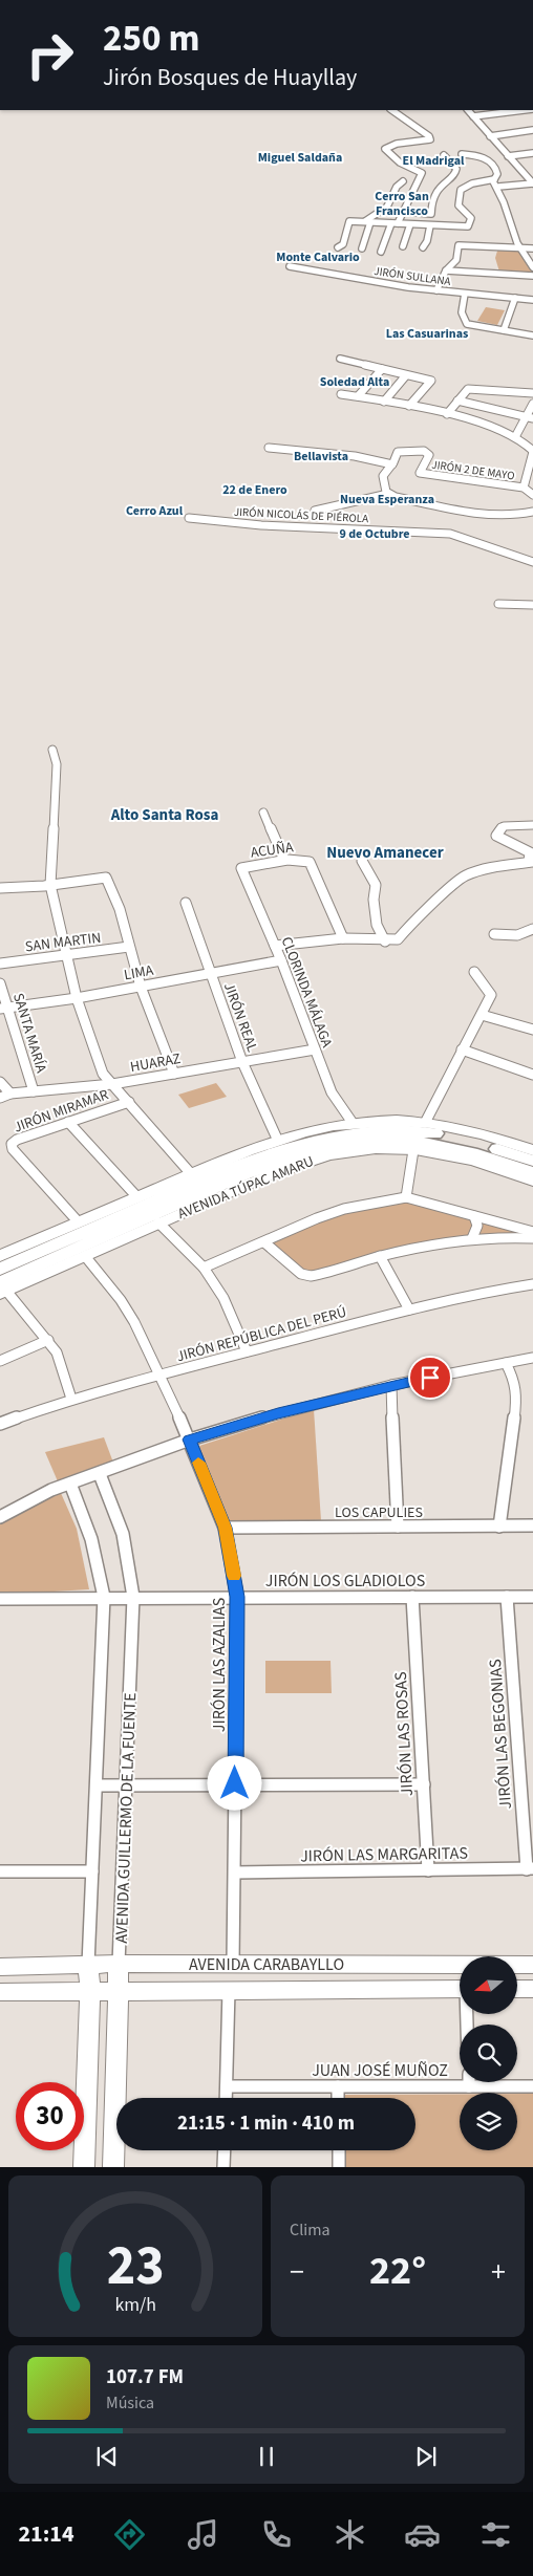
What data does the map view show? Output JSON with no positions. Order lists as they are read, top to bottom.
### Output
{
  "streets": {
    "highway": ["AVENIDA TÚPAC AMARU"],
    "main road": ["AVENIDA GUILLERMO DE LA FUENTE", "AVENIDA CARABAYLLO"],
    "street": [
      "JIRÓN SULLANA",
      "JIRÓN 2 DE MAYO",
      "JIRÓN NICOLÁS DE PIÉROLA",
      "ACUÑA",
      "SAN MARTIN",
      "LIMA",
      "CLORINDA MÁLAGA",
      "JIRÓN REAL",
      "SANTA MARÍA",
      "HUARAZ",
      "JIRÓN MIRAMAR",
      "JIRÓN REPÚBLICA DEL PERÚ",
      "LOS CAPULIES",
      "JIRÓN LOS GLADIOLOS",
      "JIRÓN LAS AZALIAS",
      "JIRÓN LAS ROSAS",
      "JIRÓN LAS BEGONIAS",
      "JIRÓN LAS MARGARITAS",
      "JUAN JOSÉ MUÑOZ"
    ]
  },
  "crossings": [
    ["ACUÑA", "CLORINDA MÁLAGA"],
    ["LIMA", "CLORINDA MÁLAGA"],
    ["LIMA", "JIRÓN REAL"],
    ["LIMA", "SANTA MARÍA"],
    ["CLORINDA MÁLAGA", "HUARAZ"],
    ["CLORINDA MÁLAGA", "AVENIDA TÚPAC AMARU"],
    ["JIRÓN REAL", "HUARAZ"],
    ["JIRÓN REAL", "AVENIDA TÚPAC AMARU"],
    ["SANTA MARÍA", "HUARAZ"],
    ["JIRÓN MIRAMAR", "AVENIDA TÚPAC AMARU"],
    ["LOS CAPULIES", "JIRÓN LAS AZALIAS"],
    ["JIRÓN LOS GLADIOLOS", "JIRÓN LAS AZALIAS"],
    ["JIRÓN LOS GLADIOLOS", "JIRÓN LAS ROSAS"],
    ["JIRÓN LOS GLADIOLOS", "JIRÓN LAS BEGONIAS"],
    ["JIRÓN LOS GLADIOLOS", "AVENIDA GUILLERMO DE LA FUENTE"],
    ["JIRÓN LAS AZALIAS", "JIRÓN LAS MARGARITAS"],
    ["JIRÓN LAS AZALIAS", "AVENIDA CARABAYLLO"],
    ["JIRÓN LAS ROSAS", "JIRÓN LAS MARGARITAS"],
    ["JIRÓN LAS BEGONIAS", "JIRÓN LAS MARGARITAS"],
    ["AVENIDA GUILLERMO DE LA FUENTE", "AVENIDA CARABAYLLO"]
  ],
  "districts": [
    "Miguel Saldaña",
    "El Madrigal",
    "Cerro San Francisco",
    "Monte Calvario",
    "Las Casuarinas",
    "Soledad Alta",
    "Bellavista",
    "22 de Enero",
    "Nueva Esperanza",
    "Cerro Azul",
    "9 de Octubre",
    "Alto Santa Rosa",
    "Nuevo Amanecer"
  ],
  "north": "left",
  "page": {
    "turn": ["250 m", "Jirón Bosques de Huayllay"],
    "limit": "30",
    "trip": "21:15 · 1 min · 410 m",
    "tile": "Clima",
    "heat": ["−", "22°", "+"],
    "song": ["107.7 FM", "Música"],
    "tabs": "21:14",
    "gauge": ["23", "km/h"]
  }
}
